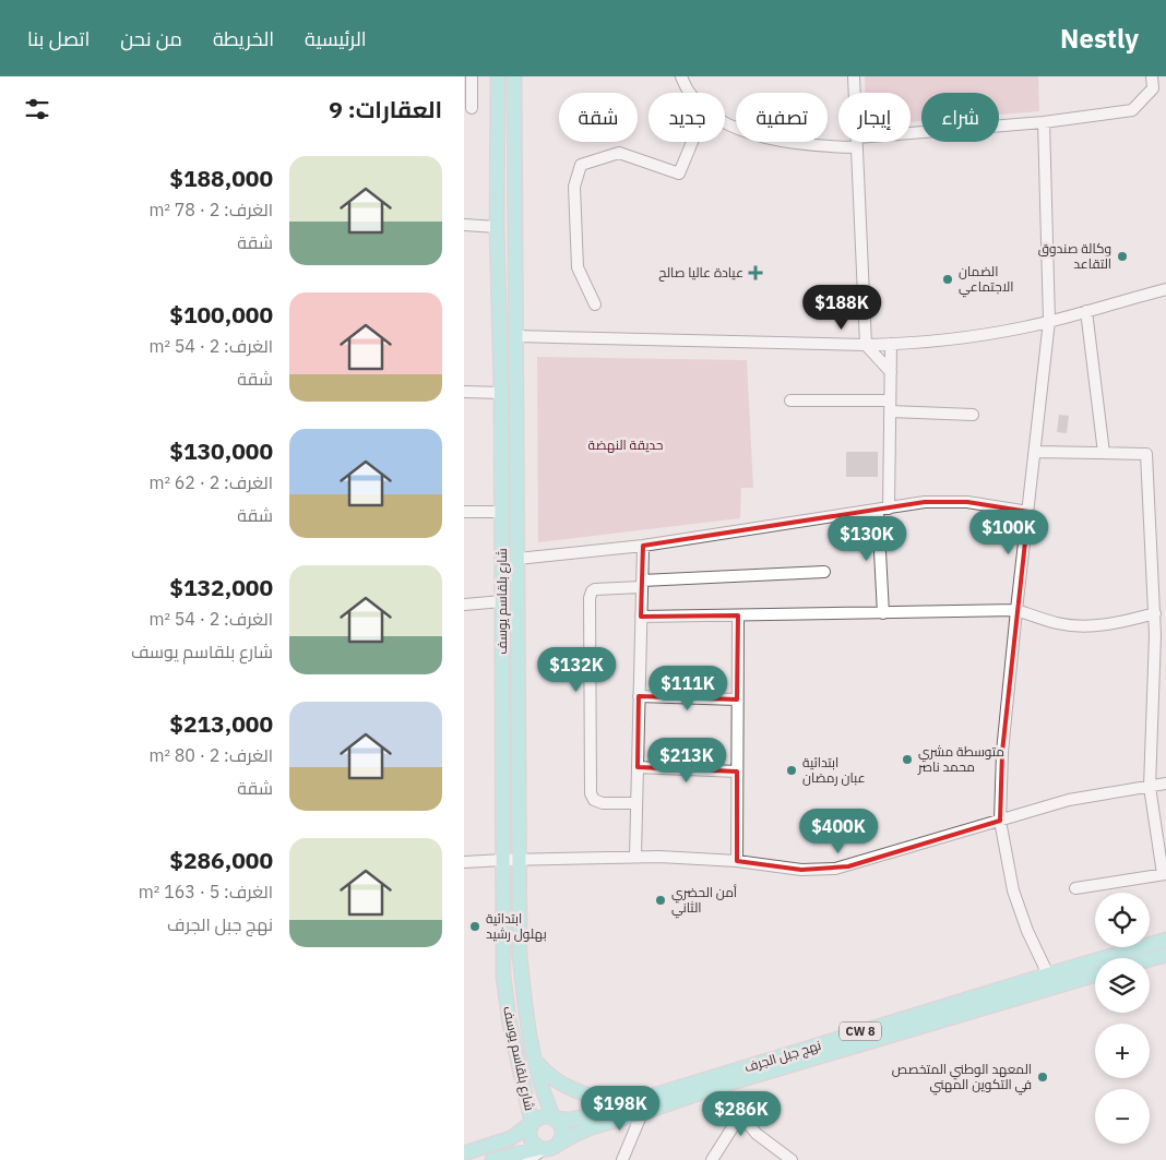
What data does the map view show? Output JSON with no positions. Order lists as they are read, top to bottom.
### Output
{
  "streets": {
    "main road": ["شارع بلقاسم يوسف", "CW 8", "نهج جبل الجرف"]
  },
  "crossings": [
    ["شارع بلقاسم يوسف", "نهج جبل الجرف"]
  ],
  "parks": ["حديقة النهضة"],
  "places": {
    "other": [
      "وكالة صندوق التقاعد",
      "الضمان الاجتماعي",
      "متوسطة مشري محمد ناصر",
      "ابتدائية عبان رمضان",
      "أمن الحضري الثاني",
      "ابتدائية بهلول رشيد",
      "المعهد الوطني المتخصص في التكوين المهني"
    ],
    "health": ["عيادة عاليا صالح"]
  },
  "page": {
    "header": "Nestly",
    "nav": [
      "الرئيسية",
      "الخريطة",
      "من نحن",
      "اتصل بنا"
    ],
    "heading": "العقارات: 9",
    "chip": [
      "شراء",
      "إيجار",
      "تصفية",
      "جديد",
      "شقة"
    ],
    "list": [
      {
        "name": "$188,000",
        "note": "الغرف: 2 · 78 m² · شقة"
      },
      {
        "name": "$100,000",
        "note": "الغرف: 2 · 54 m² · شقة"
      },
      {
        "name": "$130,000",
        "note": "الغرف: 2 · 62 m² · شقة"
      },
      {
        "name": "$132,000",
        "note": "الغرف: 2 · 54 m² · شارع بلقاسم يوسف"
      },
      {
        "name": "$213,000",
        "note": "الغرف: 2 · 80 m² · شقة"
      },
      {
        "name": "$286,000",
        "note": "الغرف: 5 · 163 m² · نهج جبل الجرف"
      }
    ],
    "price": [
      "$188K",
      "$100K",
      "$130K",
      "$132K",
      "$111K",
      "$213K",
      "$400K",
      "$198K",
      "$286K"
    ],
    "map_buttons": ["+", "−"]
  }
}
